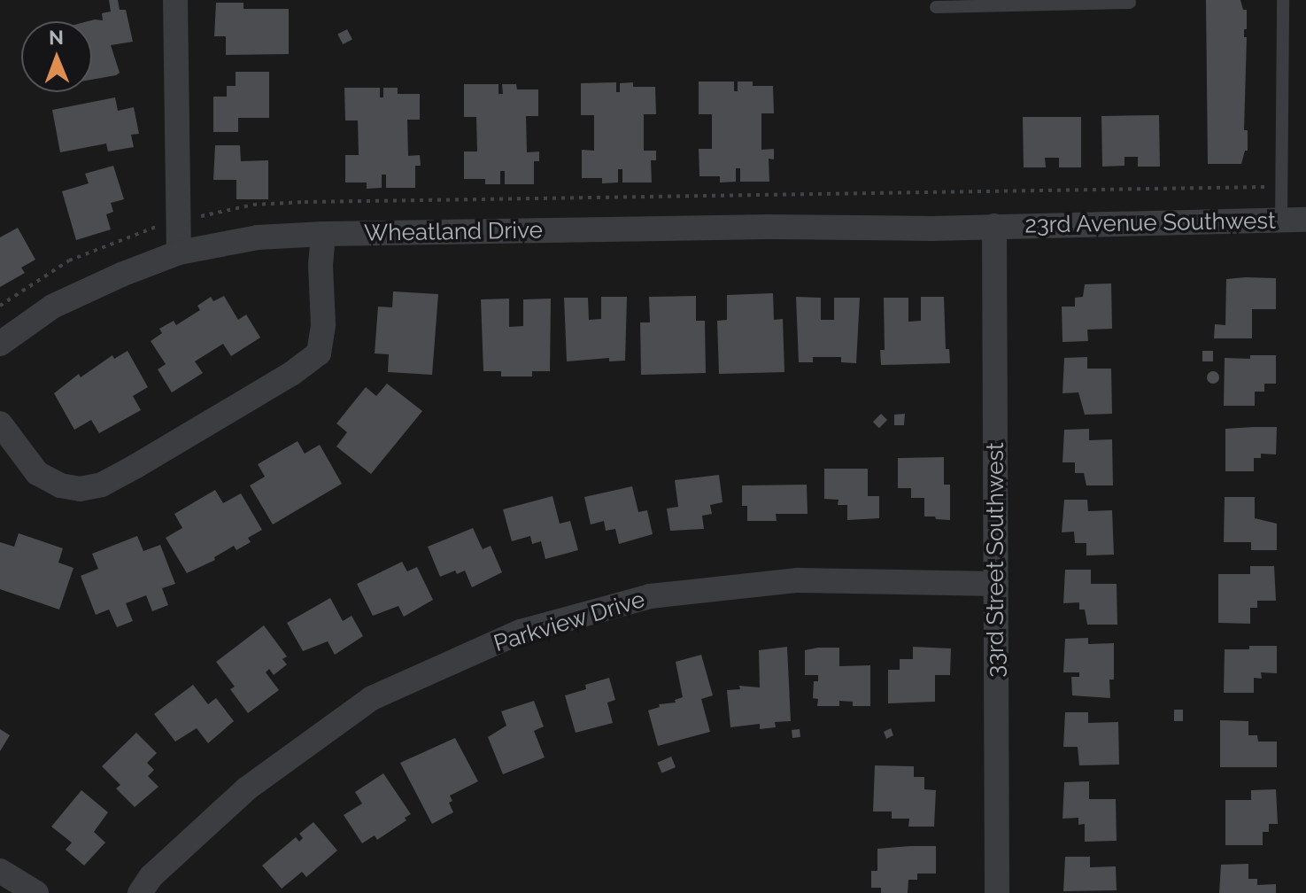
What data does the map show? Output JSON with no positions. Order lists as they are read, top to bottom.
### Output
{
  "streets": {
    "street": [
      "23rd Avenue Southwest",
      "Wheatland Drive",
      "33rd Street Southwest",
      "Parkview Drive"
    ]
  },
  "crossings": [
    ["23rd Avenue Southwest", "Wheatland Drive"],
    ["23rd Avenue Southwest", "33rd Street Southwest"],
    ["33rd Street Southwest", "Parkview Drive"]
  ],
  "north": "top"
}
